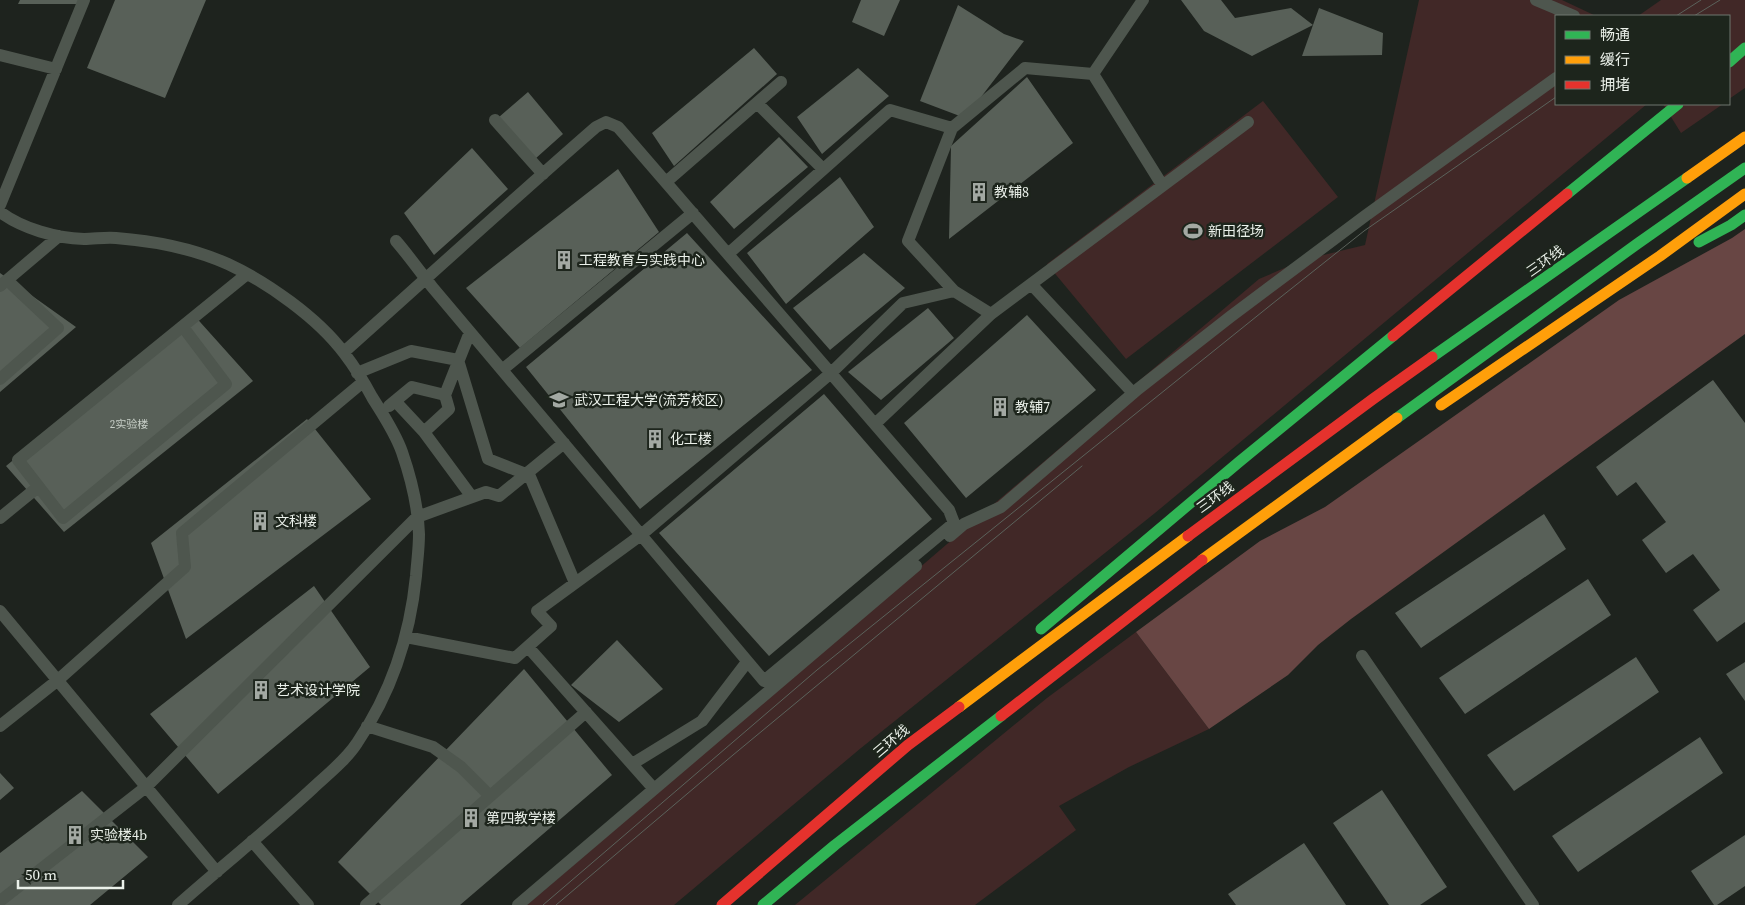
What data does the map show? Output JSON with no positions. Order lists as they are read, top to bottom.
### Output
{
  "streets": {
    "highway": ["三环线"]
  },
  "places": {
    "building": [
      "教辅8",
      "工程教育与实践中心",
      "教辅7",
      "化工楼",
      "文科楼",
      "艺术设计学院",
      "第四教学楼",
      "实验楼4b"
    ],
    "sports": ["新田径场"],
    "school or university": ["武汉工程大学(流芳校区)"]
  },
  "house_numbers": ["2实验楼"],
  "legend": ["畅通", "缓行", "拥堵"],
  "scale_bar": "50 m"
}
